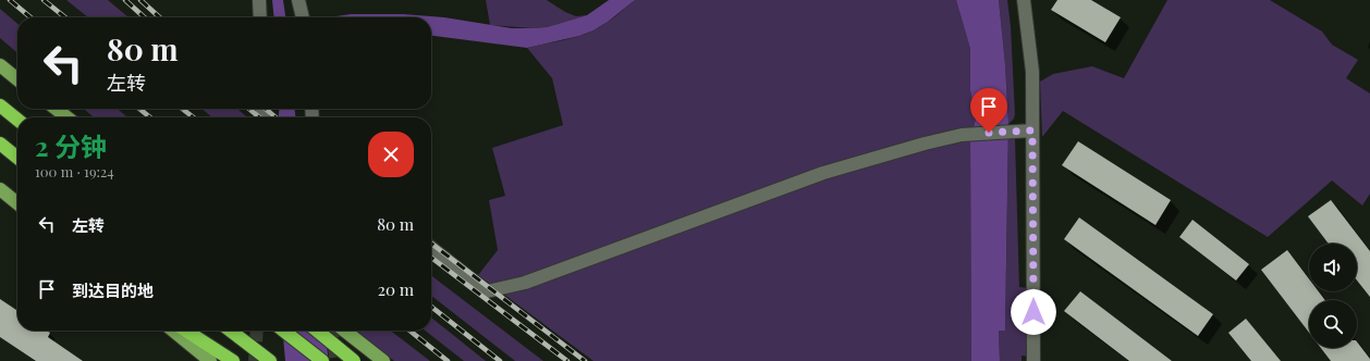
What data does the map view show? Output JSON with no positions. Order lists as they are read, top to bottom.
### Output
{
  "page": {
    "turn": ["80 m", "左转"],
    "heading": ["2 分钟", "100 m · 19:24"],
    "list": [
      {
        "name": "左转",
        "value": "80 m"
      },
      {
        "name": "到达目的地",
        "value": "20 m"
      }
    ]
  }
}
